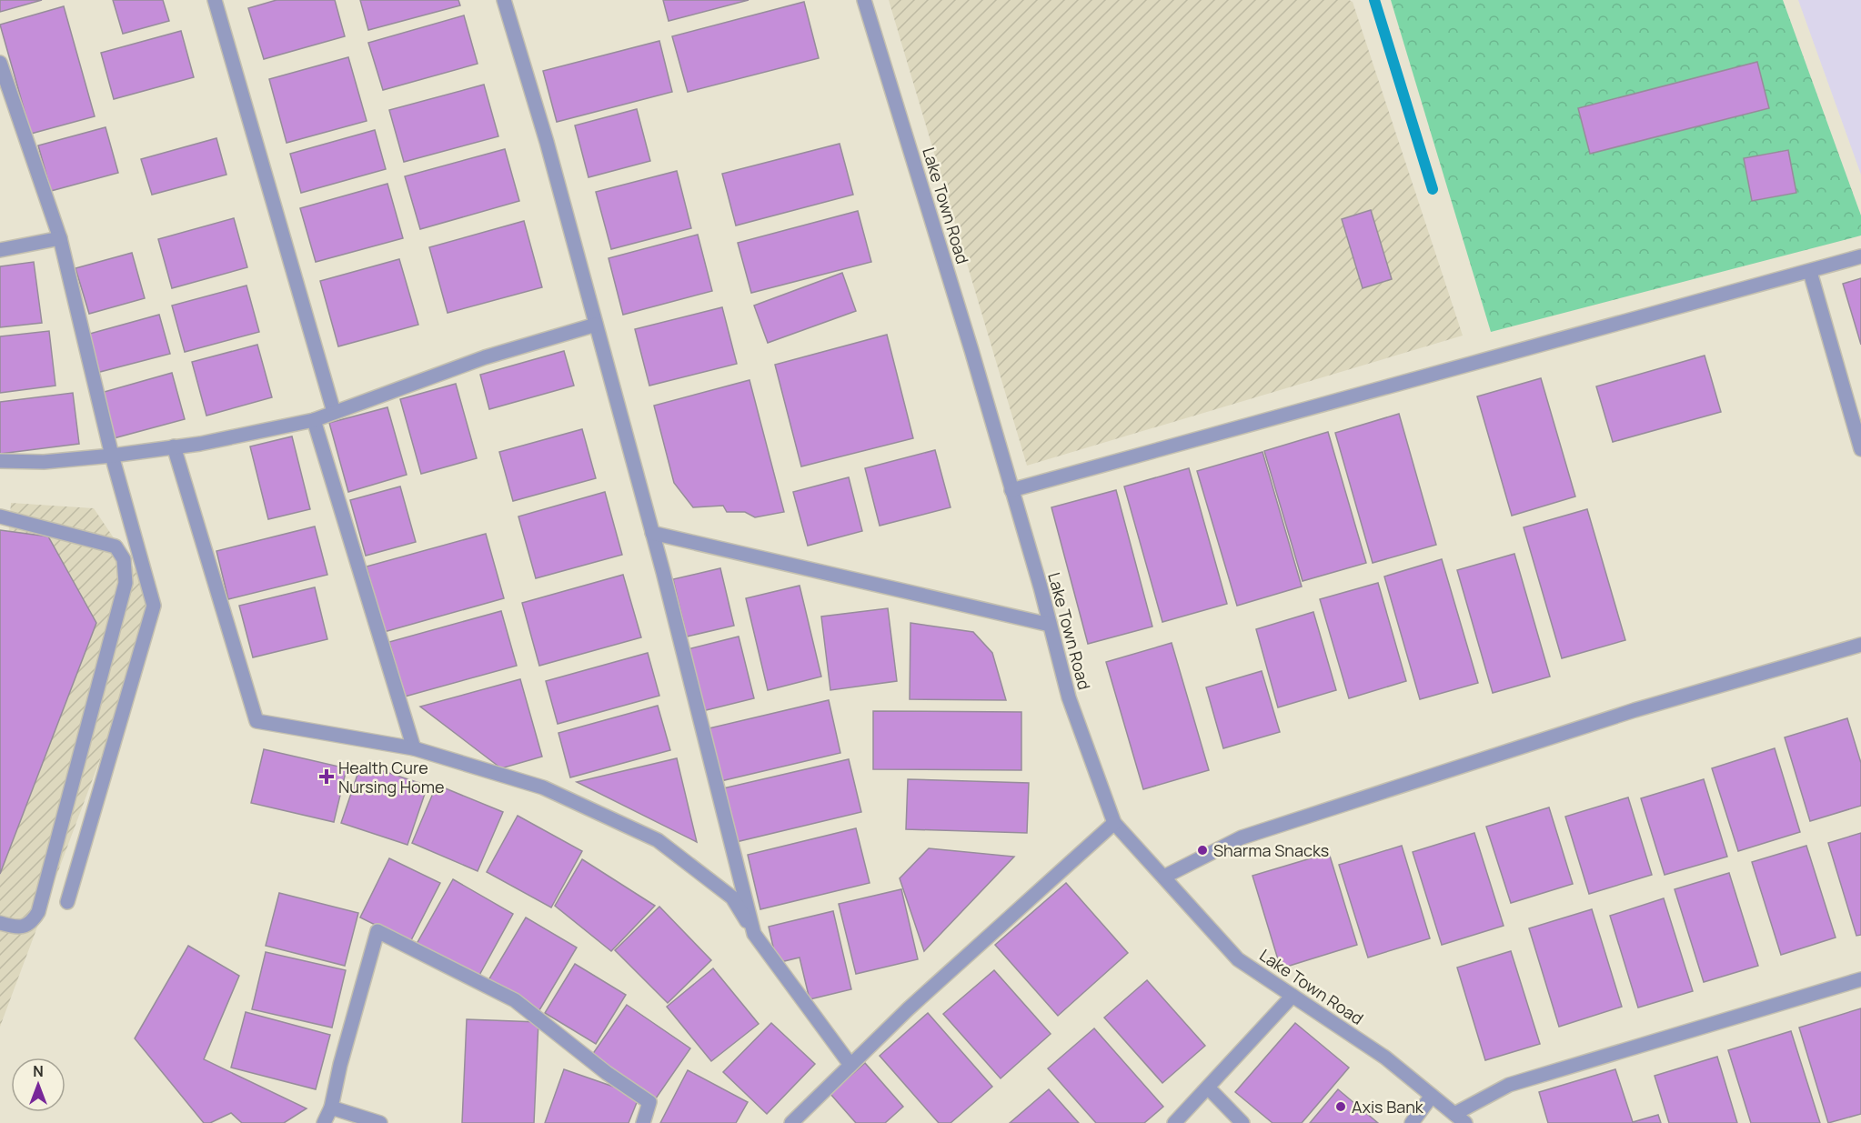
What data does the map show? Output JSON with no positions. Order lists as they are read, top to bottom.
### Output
{
  "streets": {
    "street": ["Lake Town Road"]
  },
  "places": {
    "health": ["Health Cure Nursing Home"],
    "other": ["Sharma Snacks", "Axis Bank"]
  },
  "north": "top"
}
